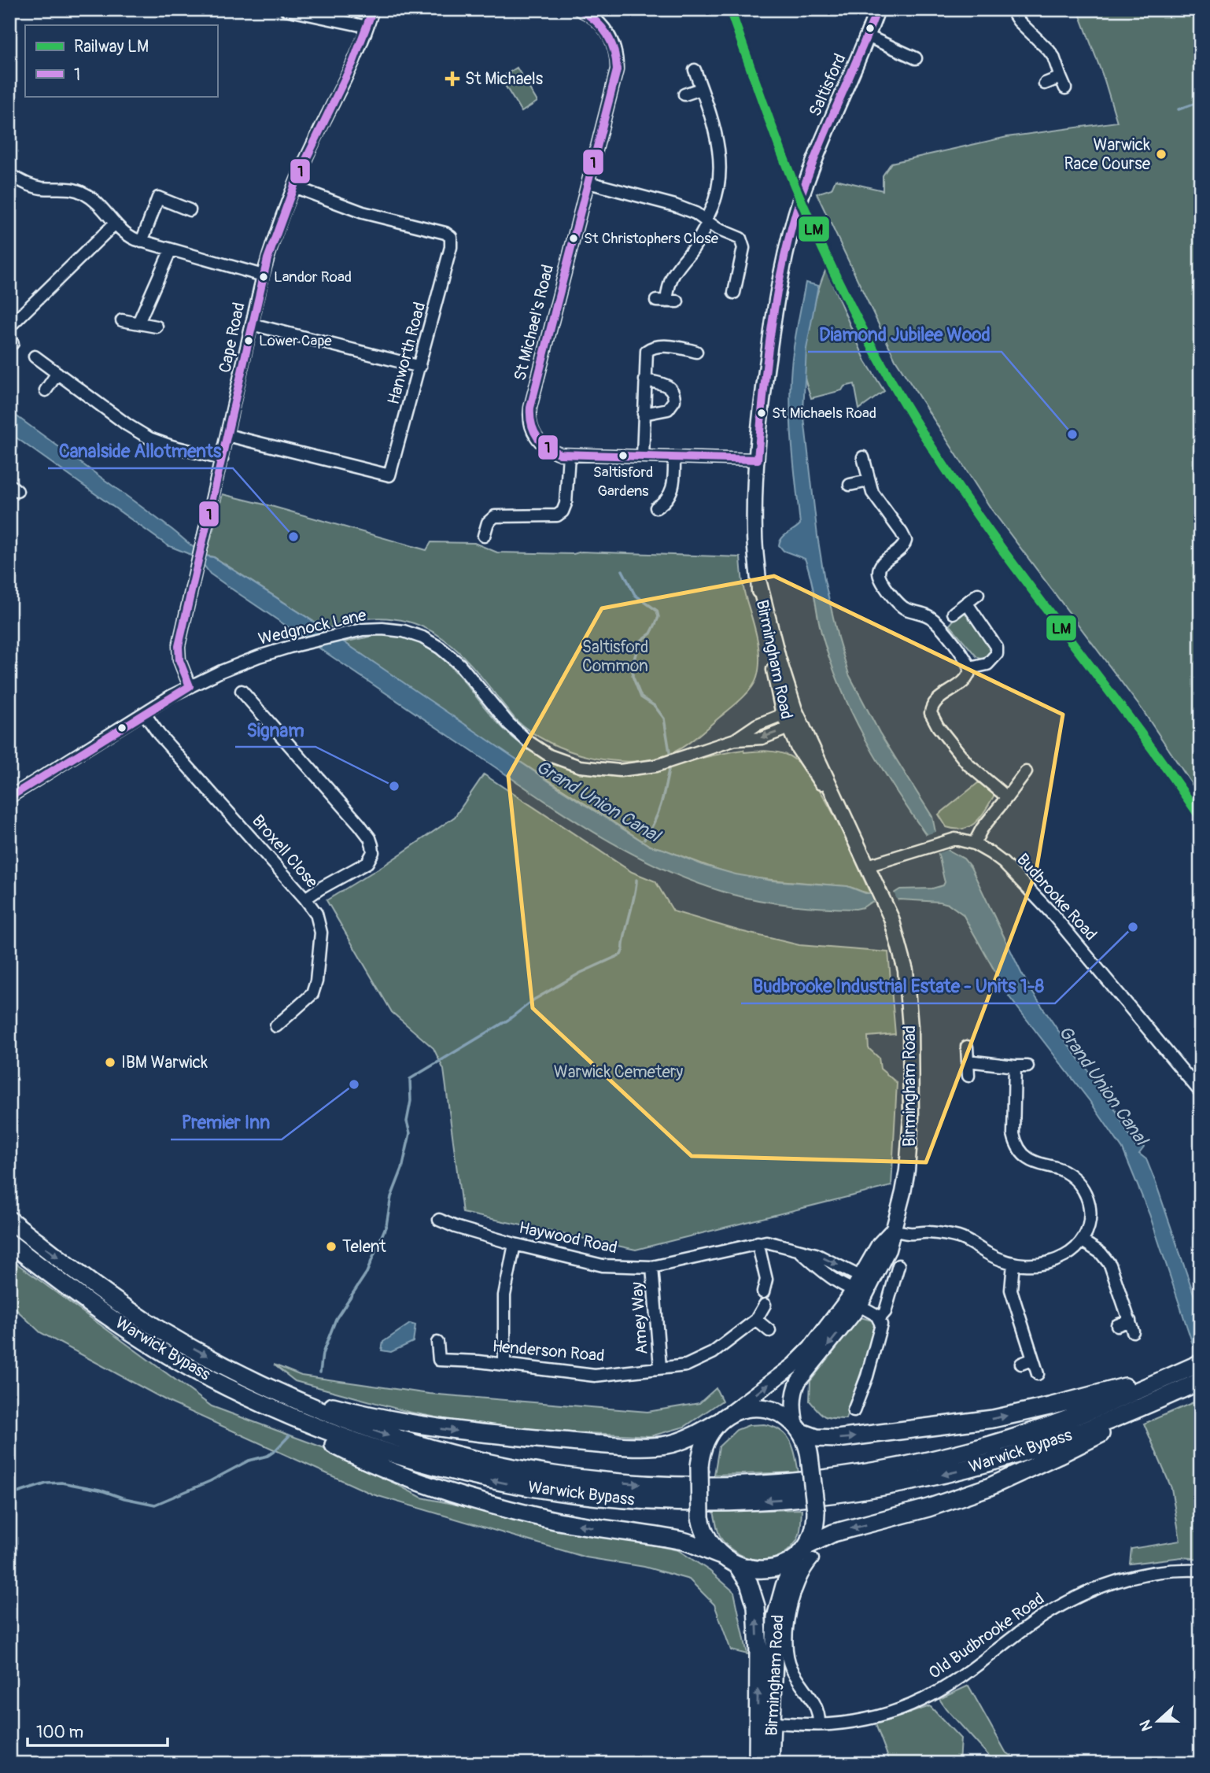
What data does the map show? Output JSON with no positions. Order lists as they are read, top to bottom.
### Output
{
  "streets": {
    "highway": ["Birmingham Road", "Warwick Bypass"],
    "main road": ["Saltisford"],
    "street": [
      "St Michael's Road",
      "Cape Road",
      "Hanworth Road",
      "Wedgnock Lane",
      "Broxell Close",
      "Budbrooke Road",
      "Haywood Road",
      "Amey Way",
      "Henderson Road",
      "Old Budbrooke Road"
    ]
  },
  "crossings": [
    ["Saltisford", "Birmingham Road"],
    ["St Michael's Road", "Birmingham Road"],
    ["Cape Road", "Hanworth Road"],
    ["Cape Road", "Wedgnock Lane"],
    ["Wedgnock Lane", "Birmingham Road"],
    ["Wedgnock Lane", "Broxell Close"],
    ["Birmingham Road", "Budbrooke Road"],
    ["Birmingham Road", "Haywood Road"],
    ["Birmingham Road", "Old Budbrooke Road"],
    ["Haywood Road", "Amey Way"],
    ["Amey Way", "Henderson Road"]
  ],
  "water": ["Grand Union Canal"],
  "parks": ["Saltisford Common", "Warwick Cemetery"],
  "places": {
    "health": ["St Michaels"],
    "other": [
      "Warwick Race Course",
      "St Christophers Close",
      "Landor Road",
      "Lower Cape",
      "St Michaels Road",
      "Diamond Jubilee Wood",
      "Saltisford Gardens",
      "Canalside Allotments",
      "Signam",
      "Budbrooke Industrial Estate - Units 1-8",
      "IBM Warwick",
      "Premier Inn",
      "Telent"
    ]
  },
  "lines": ["rail line LM", "transit line 1"],
  "legend": ["Railway LM", "1"],
  "scale_bar": "100 m",
  "north": "left"
}
